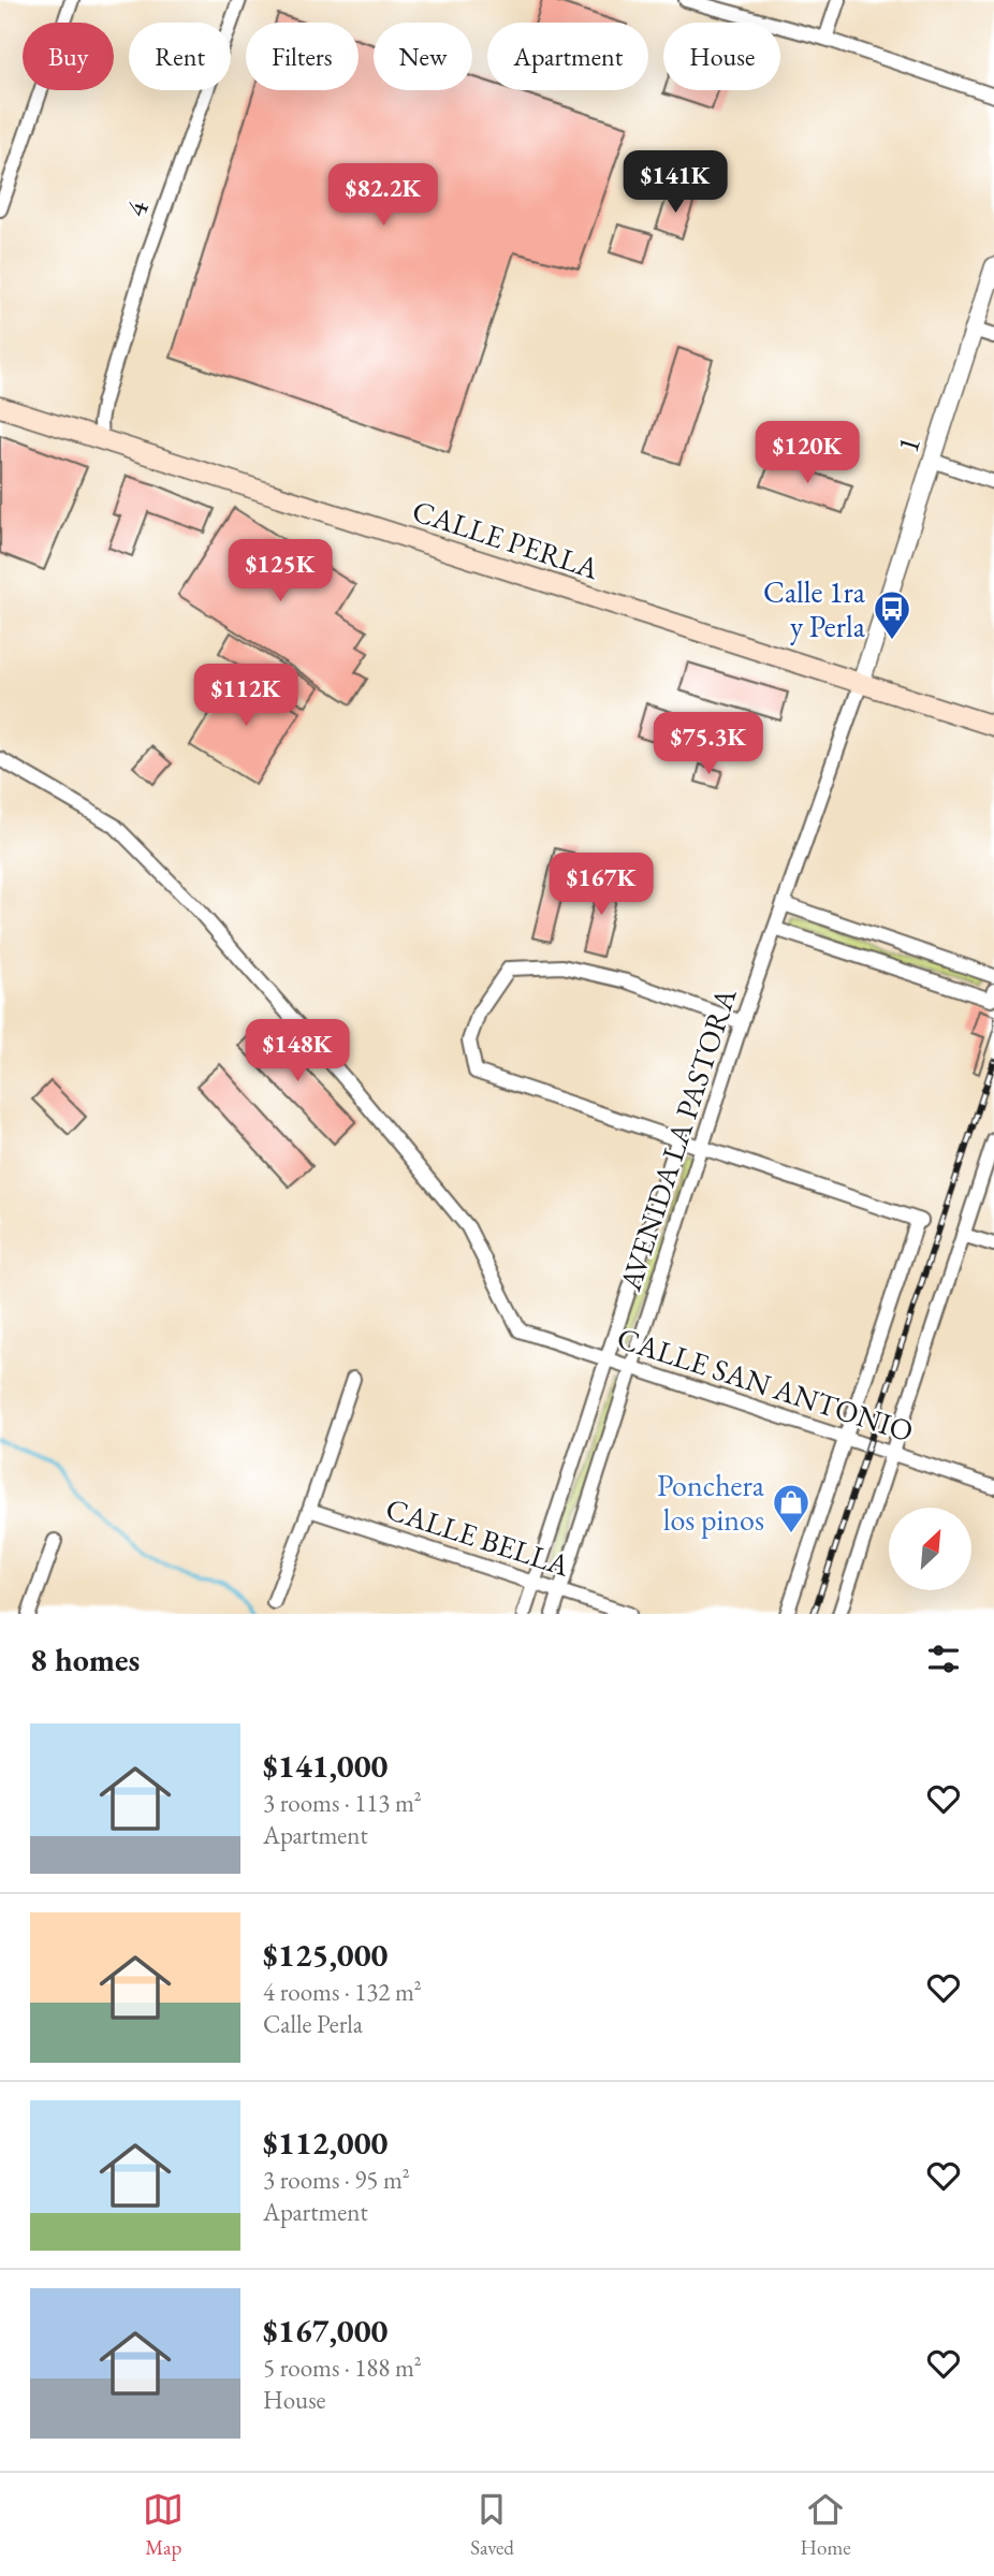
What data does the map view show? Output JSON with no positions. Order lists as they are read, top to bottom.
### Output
{
  "streets": {
    "main road": ["CALLE PERLA"],
    "street": [
      "4",
      "1",
      "AVENIDA LA PASTORA",
      "CALLE SAN ANTONIO",
      "CALLE BELLA"
    ]
  },
  "crossings": [
    ["4", "CALLE PERLA"],
    ["1", "CALLE PERLA"],
    ["1", "AVENIDA LA PASTORA"],
    ["CALLE PERLA", "AVENIDA LA PASTORA"],
    ["AVENIDA LA PASTORA", "CALLE SAN ANTONIO"],
    ["AVENIDA LA PASTORA", "CALLE BELLA"]
  ],
  "places": {
    "bus stop": ["Calle 1ra y Perla"],
    "shop": ["Ponchera los pinos"]
  },
  "north": "top right",
  "page": {
    "chip": [
      "Buy",
      "Rent",
      "Filters",
      "New",
      "Apartment",
      "House"
    ],
    "price": [
      "$141K",
      "$82.2K",
      "$120K",
      "$125K",
      "$112K",
      "$75.3K",
      "$167K",
      "$148K"
    ],
    "heading": "8 homes",
    "list": [
      {
        "name": "$141,000",
        "note": "3 rooms · 113 m² · Apartment"
      },
      {
        "name": "$125,000",
        "note": "4 rooms · 132 m² · Calle Perla"
      },
      {
        "name": "$112,000",
        "note": "3 rooms · 95 m² · Apartment"
      },
      {
        "name": "$167,000",
        "note": "5 rooms · 188 m² · House"
      }
    ],
    "tabs": ["Map", "Saved", "Home"]
  }
}
